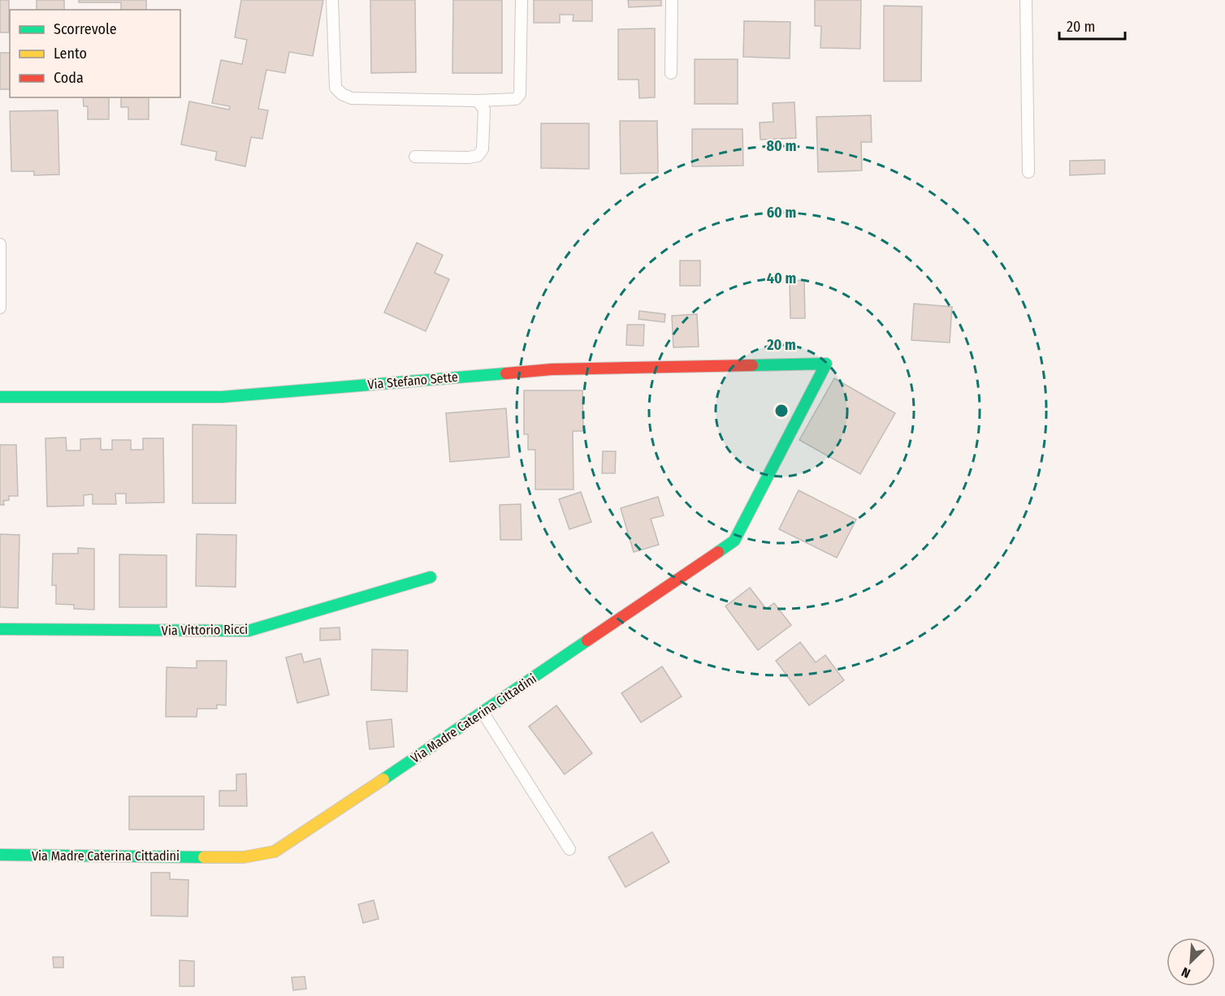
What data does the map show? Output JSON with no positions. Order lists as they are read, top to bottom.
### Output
{
  "streets": {
    "street": ["Via Stefano Sette", "Via Vittorio Ricci", "Via Madre Caterina Cittadini"]
  },
  "crossings": [
    ["Via Stefano Sette", "Via Madre Caterina Cittadini"]
  ],
  "legend": ["Scorrevole", "Lento", "Coda"],
  "scale_bar": "20 m",
  "north": "bottom left",
  "rings": [
    "80 m",
    "60 m",
    "40 m",
    "20 m"
  ]
}
